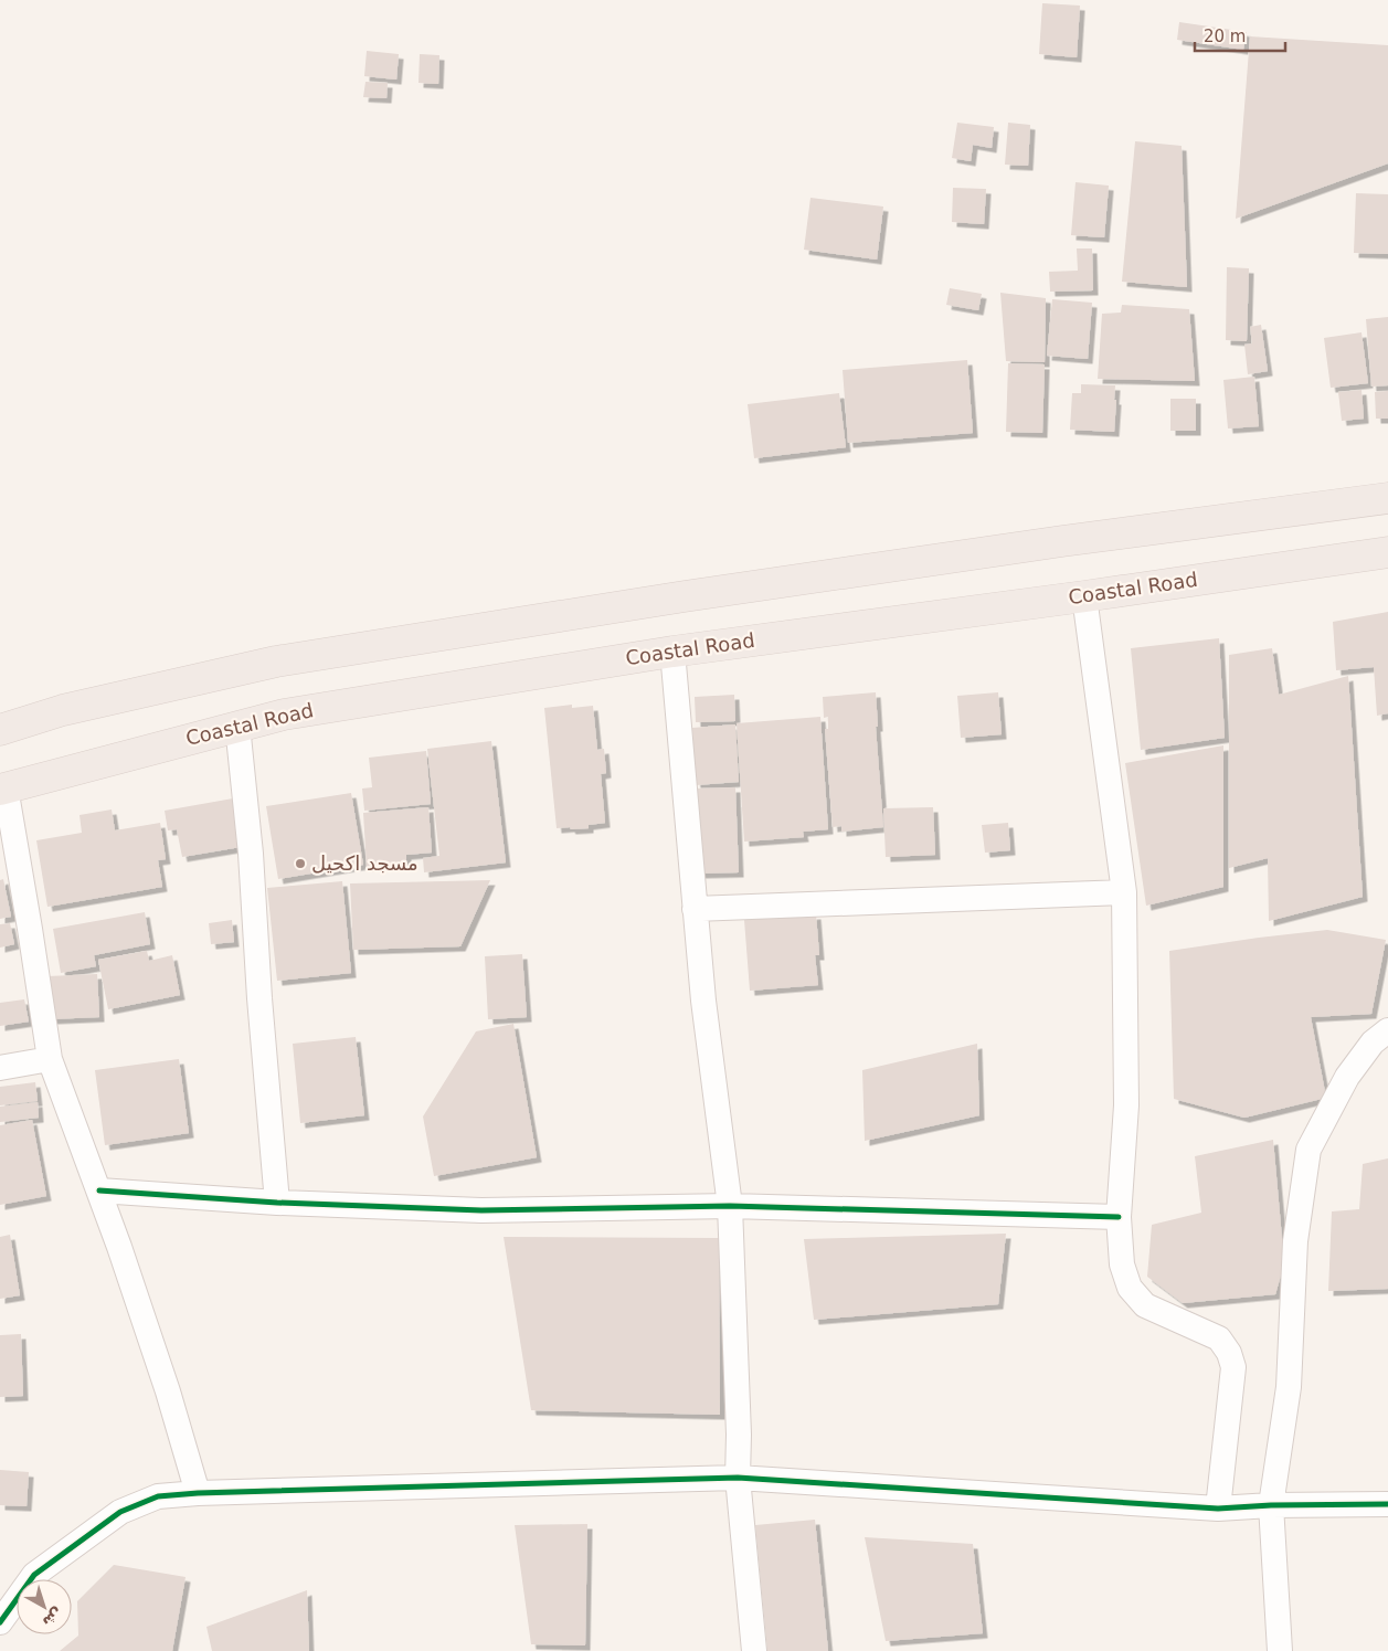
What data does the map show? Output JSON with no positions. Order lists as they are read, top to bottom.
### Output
{
  "streets": {
    "highway": ["Coastal Road"]
  },
  "places": ["مسجد اكحيل"],
  "scale_bar": "20 m",
  "north": "bottom right"
}
